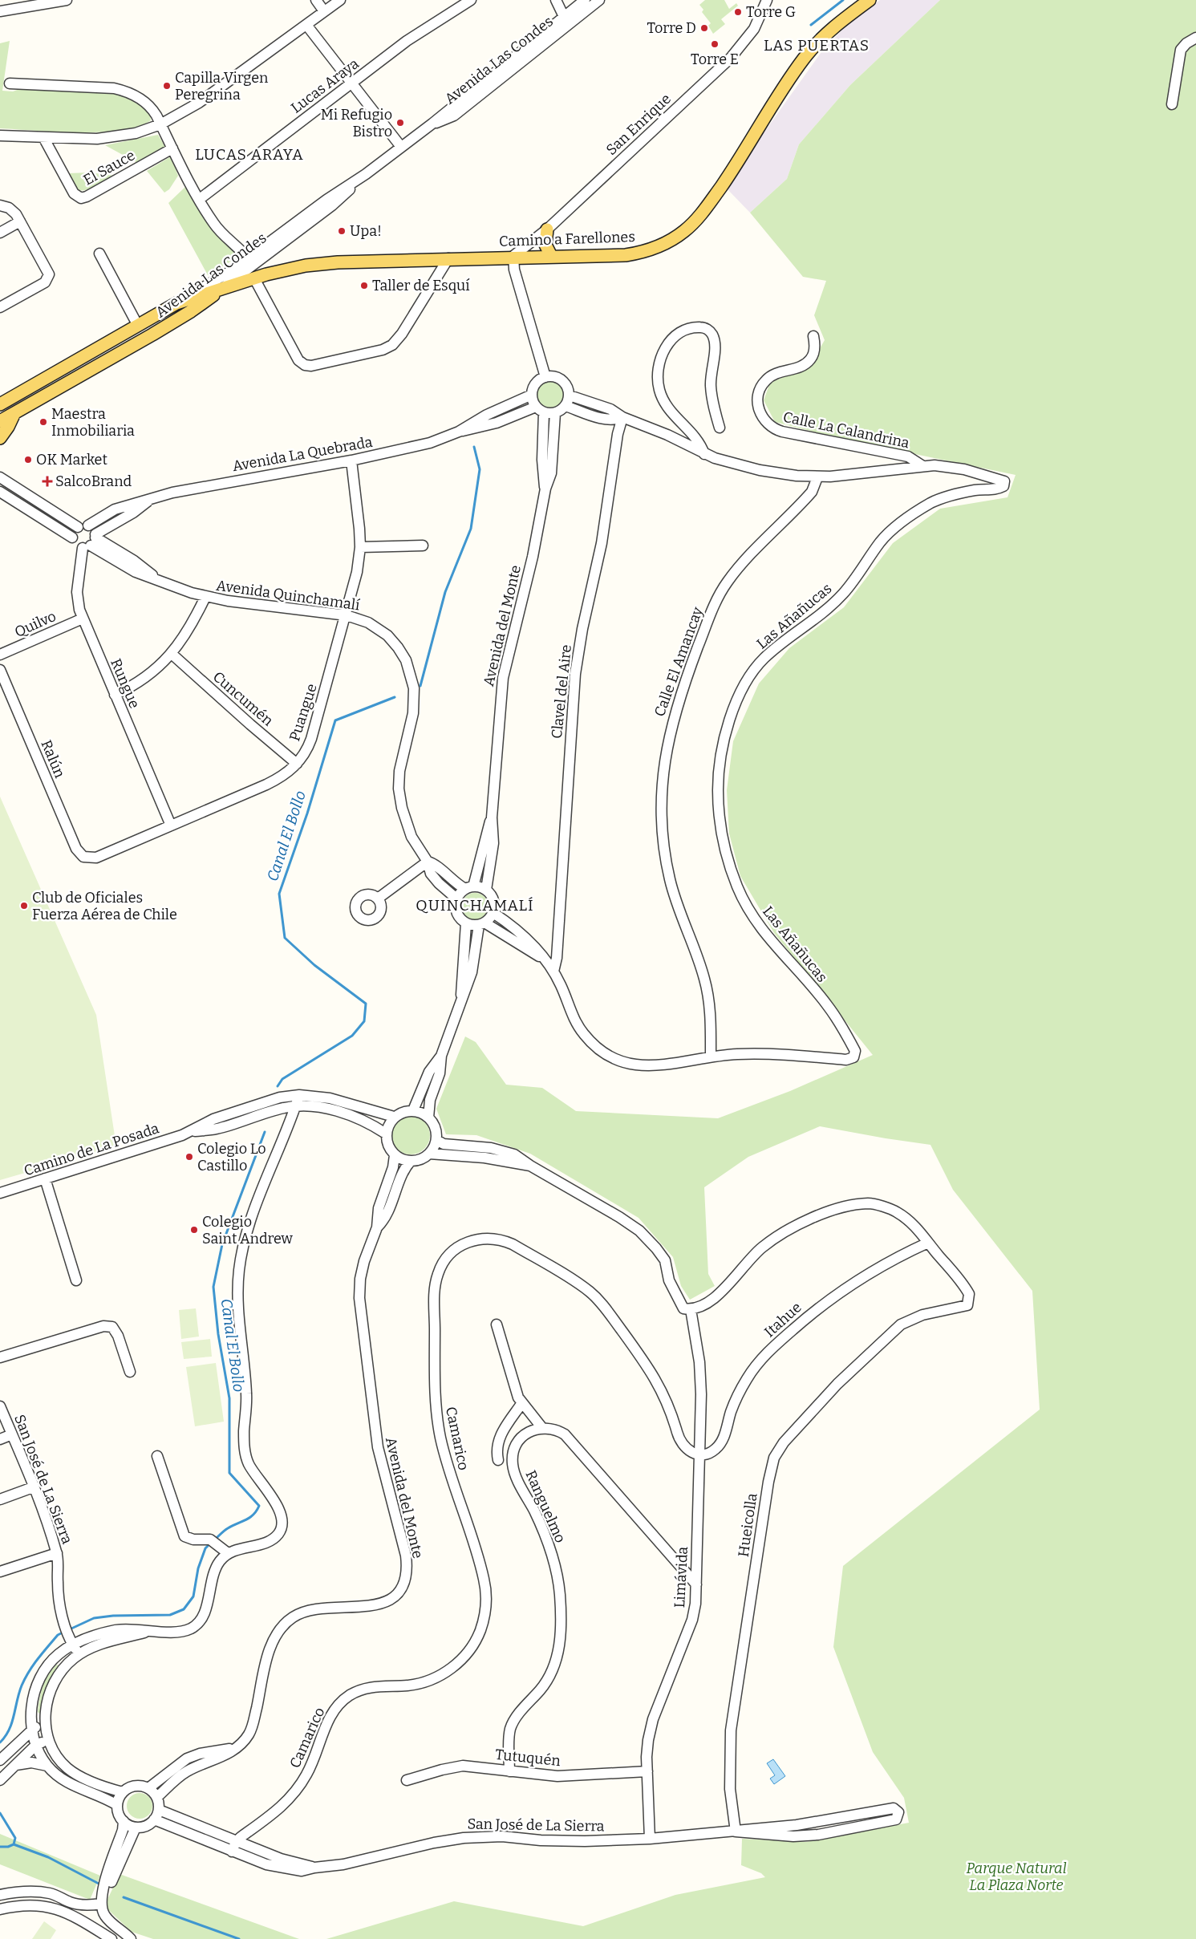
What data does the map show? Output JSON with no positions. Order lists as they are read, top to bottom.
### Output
{
  "streets": {
    "main road": ["Avenida Las Condes", "Camino a Farellones"],
    "street": [
      "Lucas Araya",
      "San Enrique",
      "El Sauce",
      "Calle La Calandrina",
      "Avenida La Quebrada",
      "Avenida Quinchamalí",
      "Las Añañucas",
      "Quilvo",
      "Avenida del Monte",
      "Calle El Amancay",
      "Rungue",
      "Clavel del Aire",
      "Cuncumén",
      "Puangue",
      "Ralún",
      "Camino de La Posada",
      "Itahue",
      "Camarico",
      "San José de La Sierra",
      "Ranguelmo",
      "Hueicolla",
      "Limávida",
      "Tutuquén"
    ]
  },
  "crossings": [
    ["Avenida Las Condes", "Camino a Farellones"],
    ["San Enrique", "Camino a Farellones"],
    ["Calle La Calandrina", "Las Añañucas"],
    ["Avenida La Quebrada", "Avenida Quinchamalí"],
    ["Avenida La Quebrada", "Avenida del Monte"],
    ["Avenida La Quebrada", "Rungue"],
    ["Avenida La Quebrada", "Puangue"],
    ["Avenida Quinchamalí", "Avenida del Monte"],
    ["Avenida Quinchamalí", "Rungue"],
    ["Avenida Quinchamalí", "Puangue"],
    ["Las Añañucas", "Calle El Amancay"],
    ["Quilvo", "Rungue"],
    ["Avenida del Monte", "Camino de La Posada"],
    ["Avenida del Monte", "San José de La Sierra"],
    ["Rungue", "Puangue"],
    ["Cuncumén", "Puangue"],
    ["Puangue", "Ralún"],
    ["Itahue", "Camarico"],
    ["Itahue", "Hueicolla"],
    ["Itahue", "Limávida"],
    ["Camarico", "San José de La Sierra"],
    ["Camarico", "Limávida"],
    ["San José de La Sierra", "Hueicolla"],
    ["San José de La Sierra", "Limávida"],
    ["Ranguelmo", "Tutuquén"],
    ["Limávida", "Tutuquén"]
  ],
  "districts": ["LAS PUERTAS", "LUCAS ARAYA", "QUINCHAMALÍ"],
  "water": ["Canal El Bollo"],
  "parks": ["Parque Natural La Plaza Norte"],
  "places": {
    "other": [
      "Torre G",
      "Torre D",
      "Torre E",
      "Capilla Virgen Peregrina",
      "Mi Refugio Bistro",
      "Upa!",
      "Taller de Esquí",
      "Maestra Inmobiliaria",
      "OK Market",
      "Club de Oficiales Fuerza Aérea de Chile",
      "Colegio Lo Castillo",
      "Colegio Saint Andrew"
    ],
    "health": ["SalcoBrand"]
  }
}
